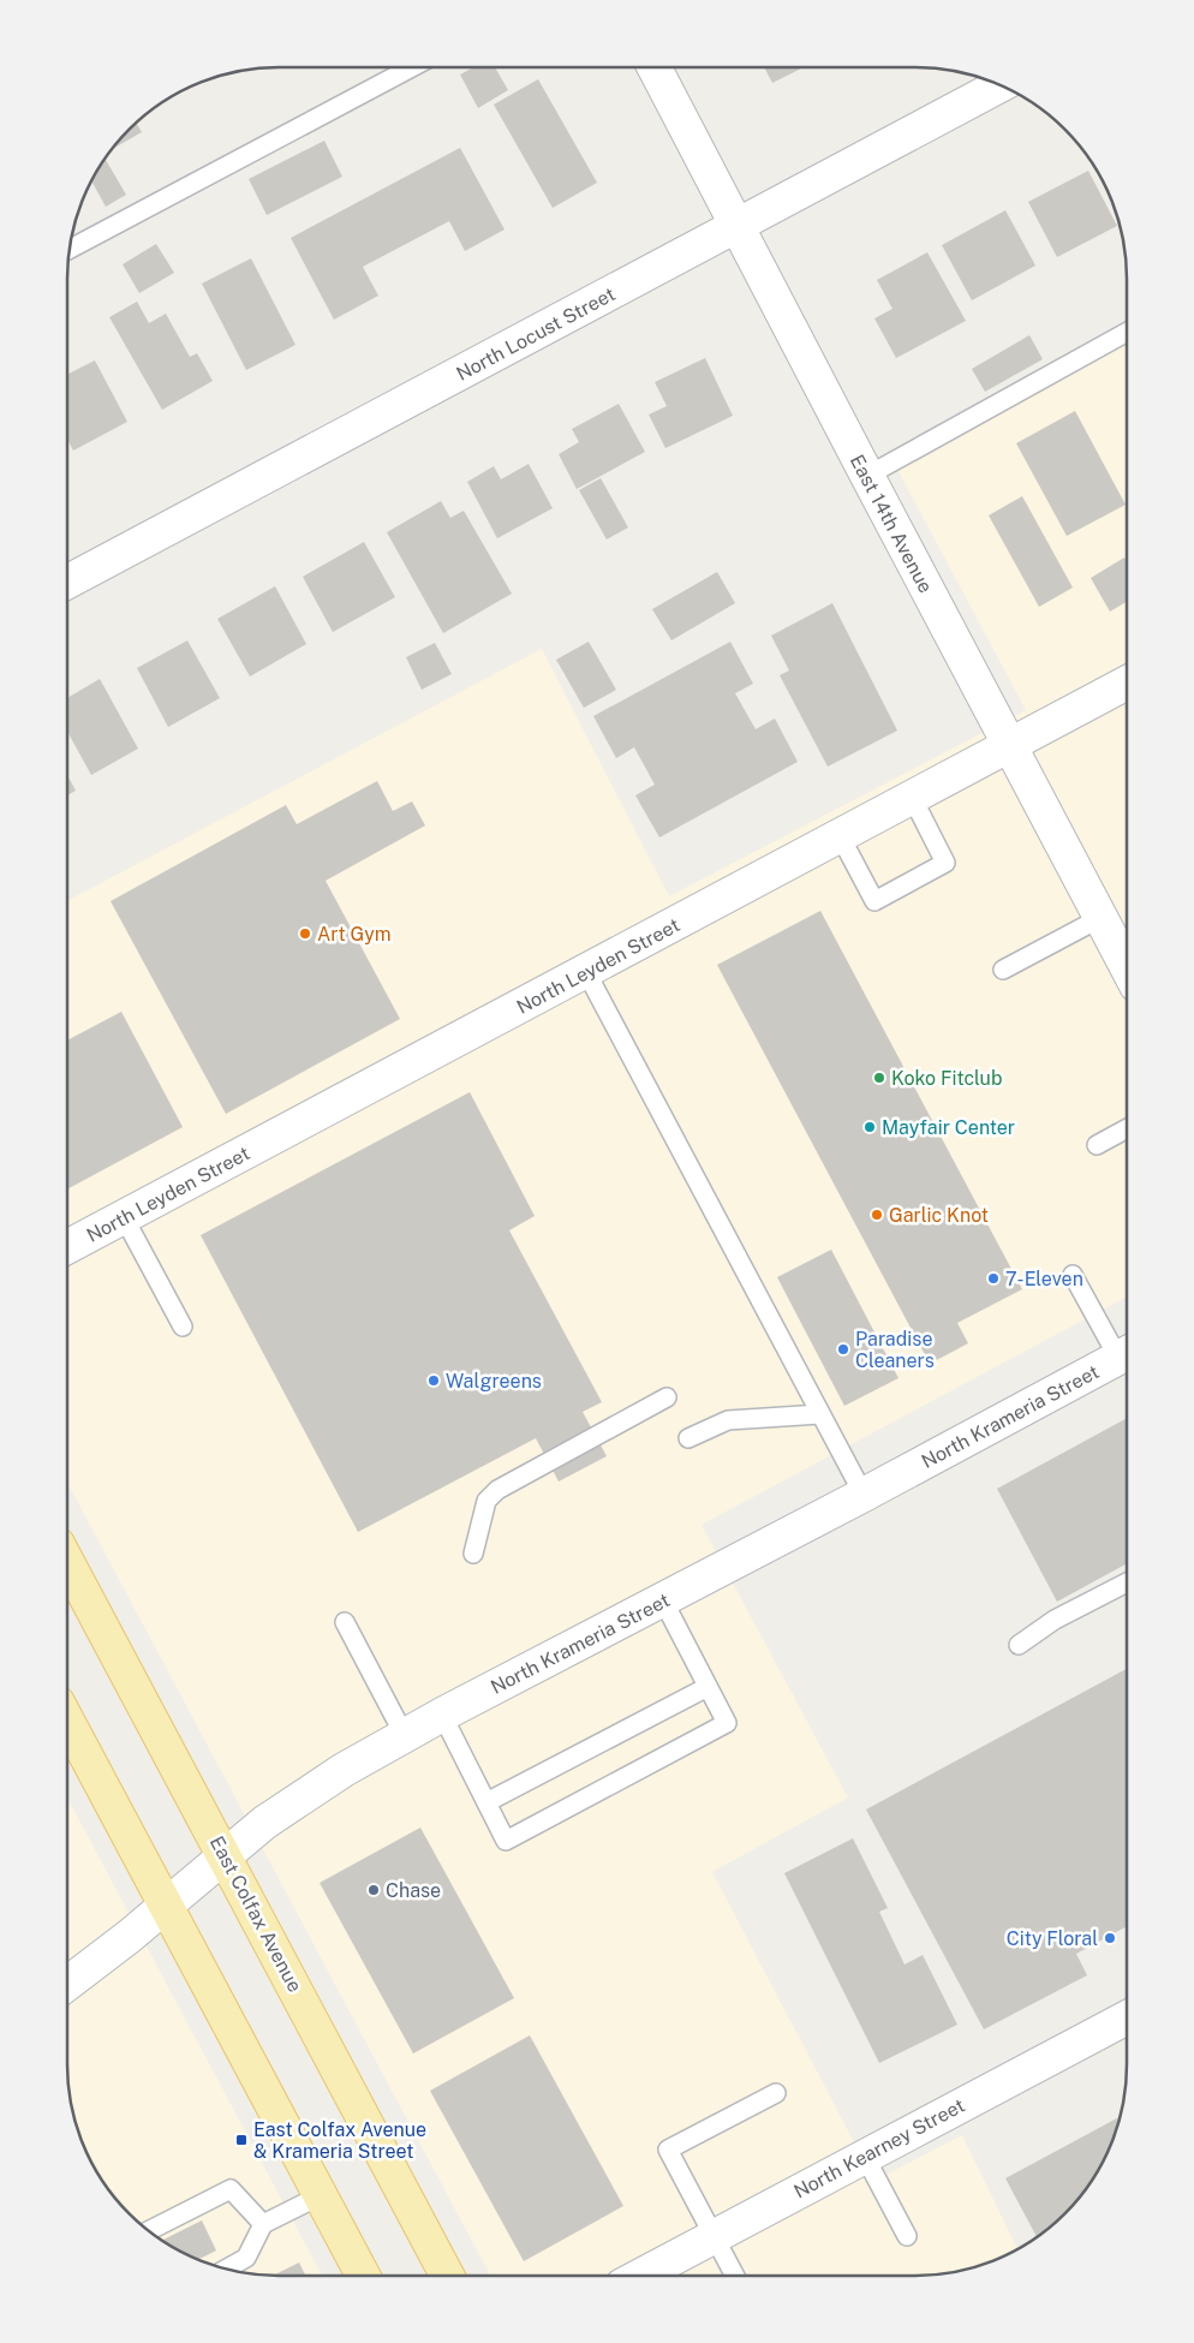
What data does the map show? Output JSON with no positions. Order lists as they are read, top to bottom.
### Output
{
  "streets": {
    "main road": ["East Colfax Avenue"],
    "street": [
      "North Locust Street",
      "East 14th Avenue",
      "North Leyden Street",
      "North Krameria Street",
      "North Kearney Street"
    ]
  },
  "crossings": [
    ["North Locust Street", "East 14th Avenue"],
    ["East 14th Avenue", "North Leyden Street"],
    ["North Krameria Street", "East Colfax Avenue"]
  ],
  "places": {
    "other": [
      "Art Gym",
      "Koko Fitclub",
      "Mayfair Center",
      "Garlic Knot",
      "7-Eleven",
      "Paradise Cleaners",
      "Walgreens",
      "Chase",
      "City Floral"
    ],
    "transit": ["East Colfax Avenue & Krameria Street"]
  }
}
